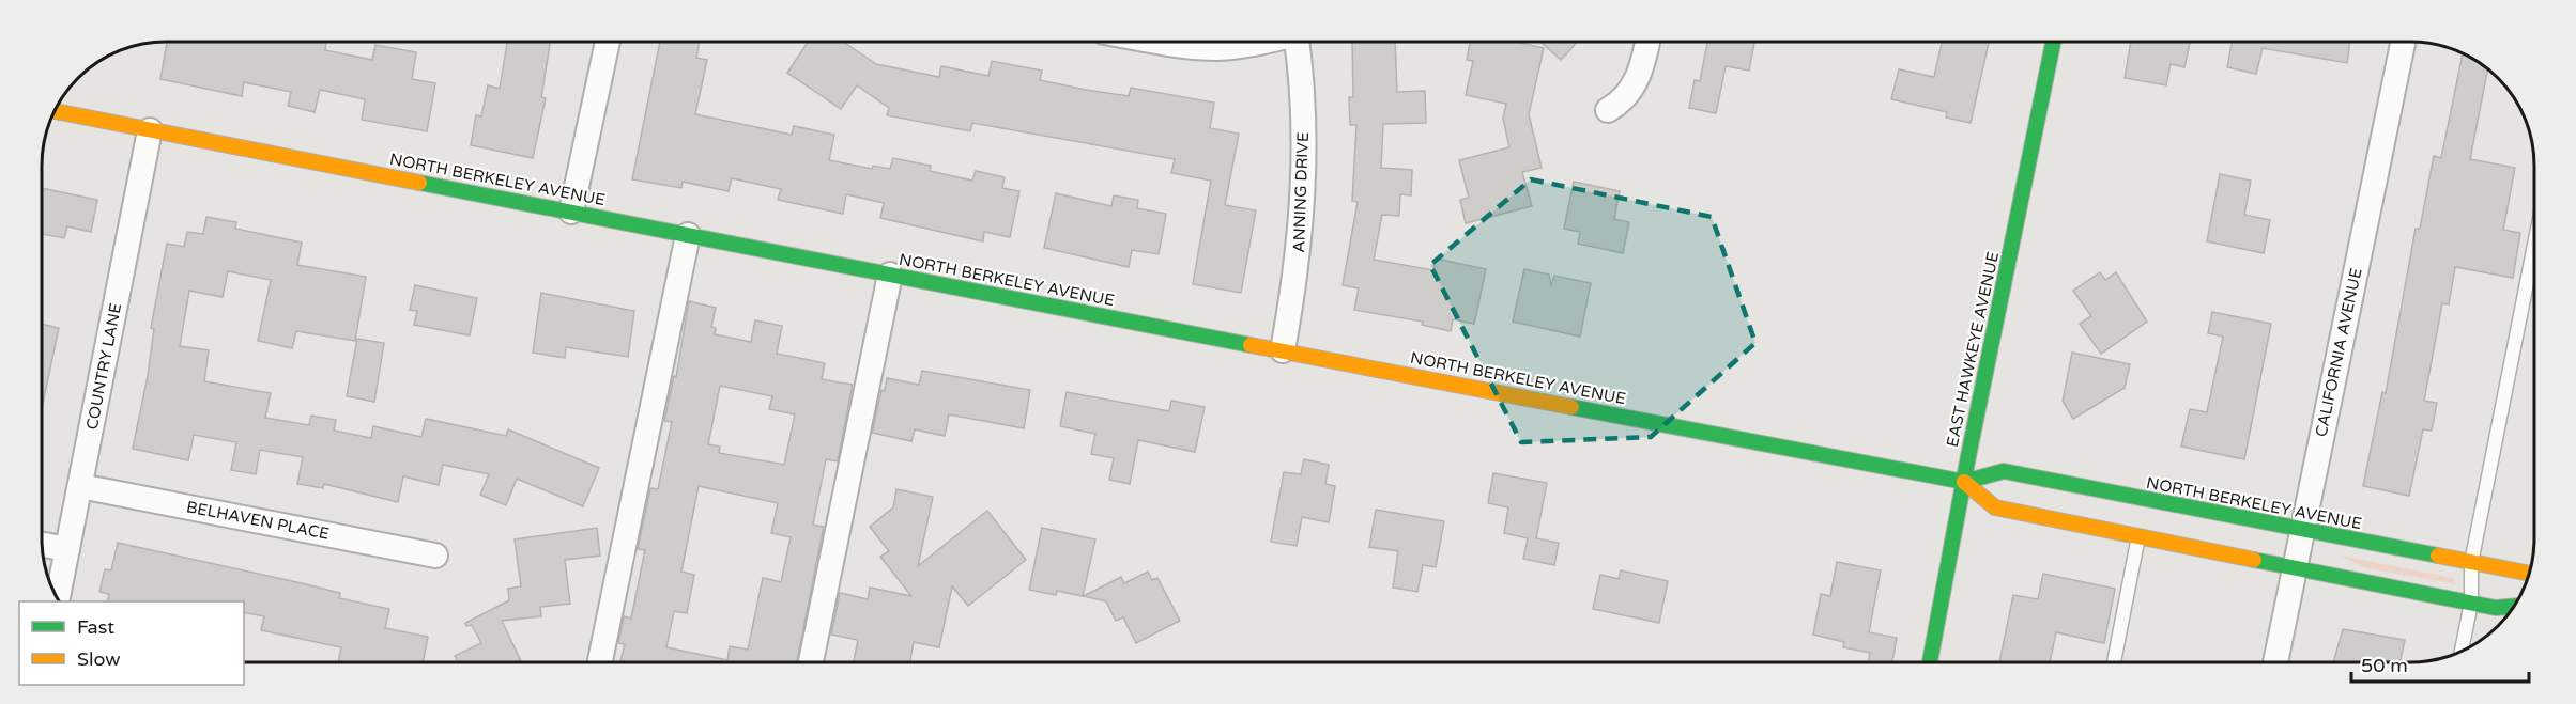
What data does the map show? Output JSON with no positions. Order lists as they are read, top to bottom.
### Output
{
  "streets": {
    "street": [
      "NORTH BERKELEY AVENUE",
      "ANNING DRIVE",
      "EAST HAWKEYE AVENUE",
      "CALIFORNIA AVENUE",
      "COUNTRY LANE",
      "BELHAVEN PLACE"
    ]
  },
  "crossings": [
    ["NORTH BERKELEY AVENUE", "ANNING DRIVE"],
    ["NORTH BERKELEY AVENUE", "EAST HAWKEYE AVENUE"],
    ["NORTH BERKELEY AVENUE", "CALIFORNIA AVENUE"],
    ["NORTH BERKELEY AVENUE", "COUNTRY LANE"],
    ["COUNTRY LANE", "BELHAVEN PLACE"]
  ],
  "legend": ["Fast", "Slow"],
  "scale_bar": "50 m"
}
